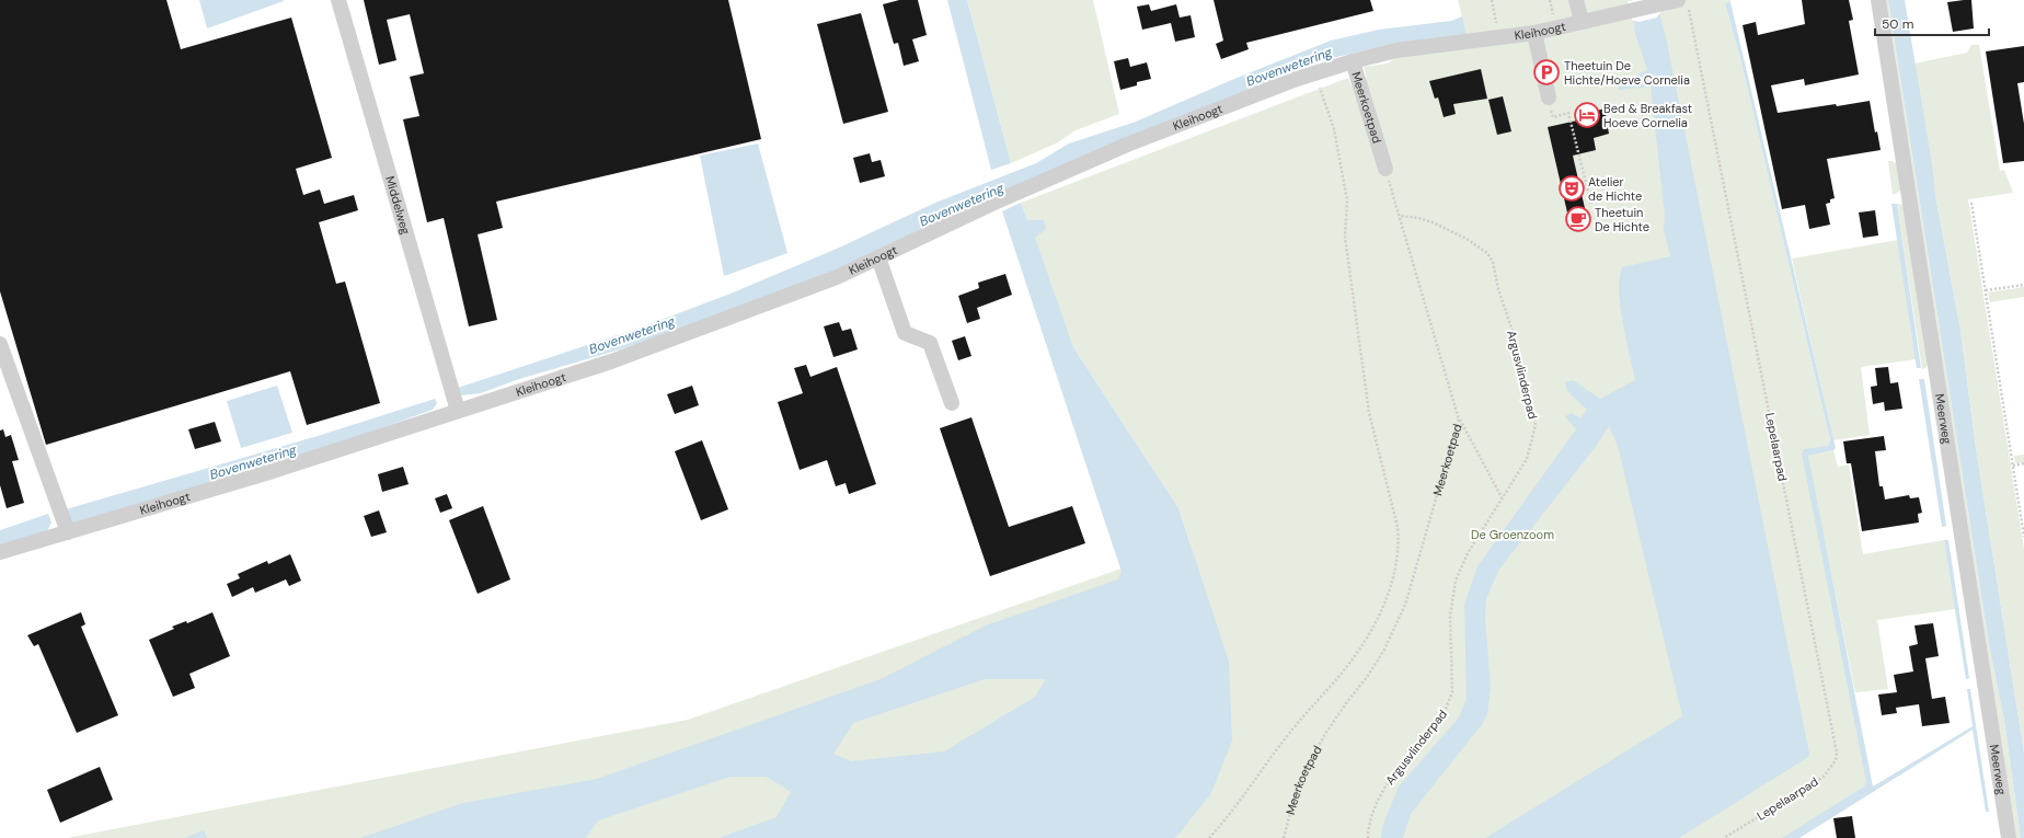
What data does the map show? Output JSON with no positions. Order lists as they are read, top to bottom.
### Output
{
  "streets": {
    "street": [
      "Kleihoogt",
      "Meerkoetpad",
      "Middelweg",
      "Meerweg"
    ],
    "path": ["Argusvlinderpad", "Lepelaarpad"]
  },
  "crossings": [
    ["Kleihoogt", "Meerkoetpad"],
    ["Kleihoogt", "Middelweg"],
    ["Kleihoogt", "Lepelaarpad"],
    ["Meerkoetpad", "Argusvlinderpad"]
  ],
  "water": ["Bovenwetering"],
  "parks": ["De Groenzoom"],
  "places": {
    "parking": ["Theetuin De Hichte/Hoeve Cornelia"],
    "hotel": ["Bed & Breakfast Hoeve Cornelia"],
    "theatre": ["Atelier de Hichte"],
    "cafe": ["Theetuin De Hichte"]
  },
  "scale_bar": "50 m"
}
